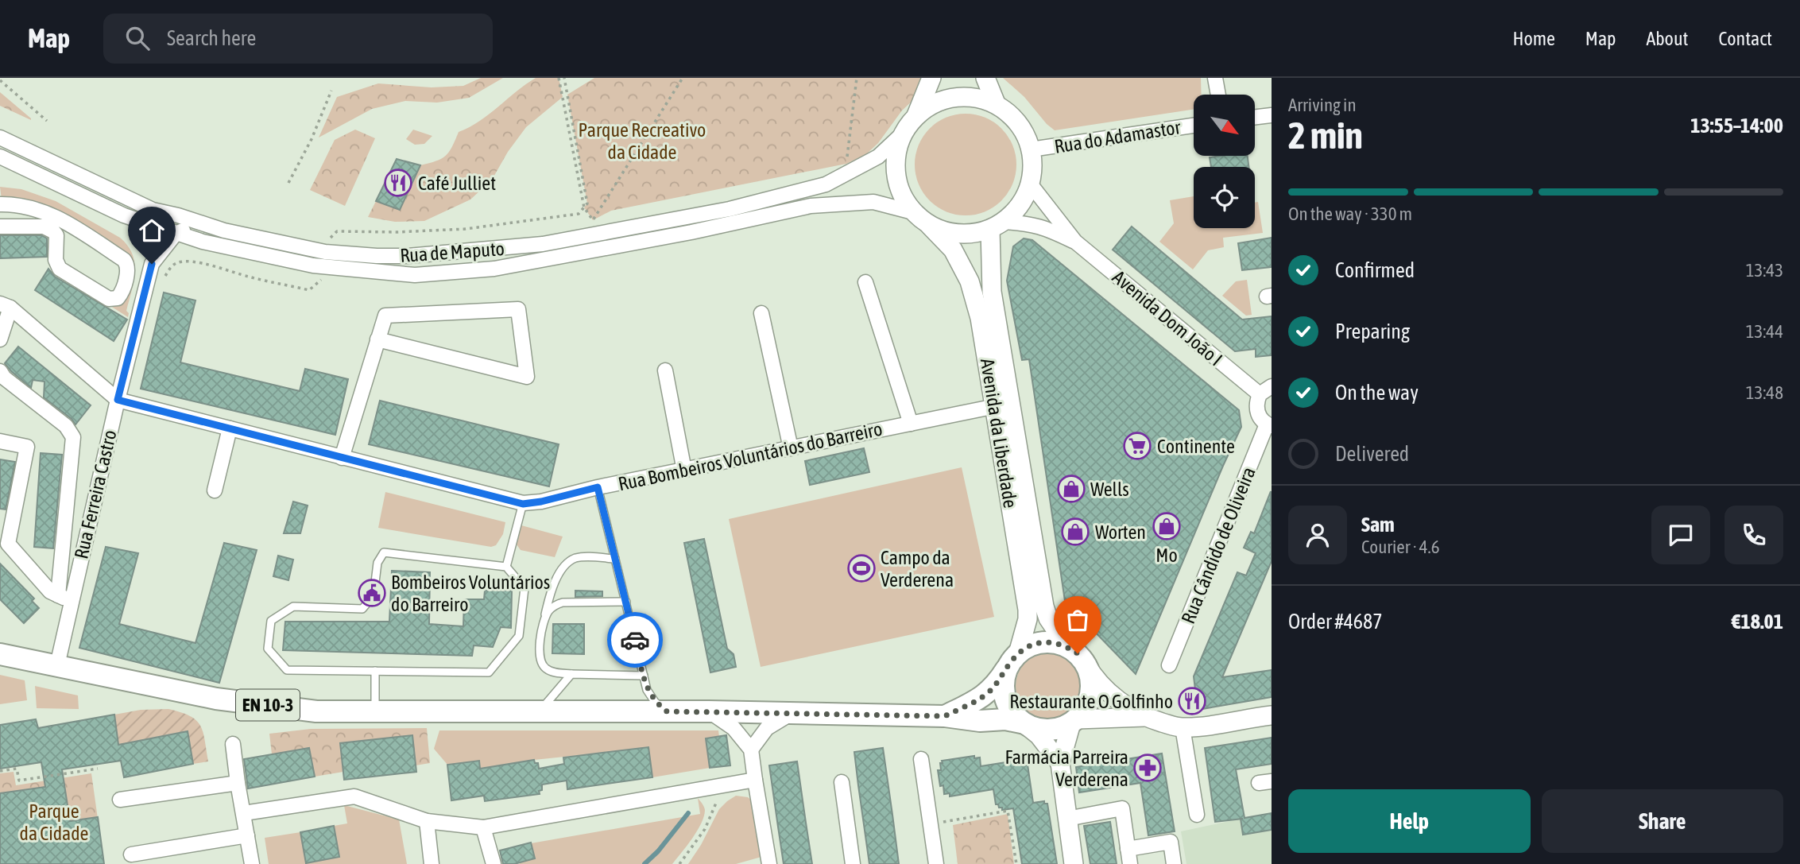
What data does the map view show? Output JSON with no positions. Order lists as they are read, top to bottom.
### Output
{
  "streets": {
    "main road": ["Avenida da Liberdade", "EN 10-3"],
    "street": [
      "Rua do Adamastor",
      "Rua de Maputo",
      "Avenida Dom João I",
      "Rua Bombeiros Voluntários do Barreiro",
      "Rua Ferreira Castro",
      "Rua Cândido de Oliveira"
    ]
  },
  "crossings": [
    ["Rua do Adamastor", "Rua de Maputo"],
    ["Rua do Adamastor", "Avenida Dom João I"],
    ["Rua do Adamastor", "Avenida da Liberdade"],
    ["Rua de Maputo", "Avenida Dom João I"],
    ["Rua de Maputo", "Avenida da Liberdade"],
    ["Rua de Maputo", "Rua Ferreira Castro"],
    ["Avenida Dom João I", "Avenida da Liberdade"],
    ["Avenida da Liberdade", "Rua Bombeiros Voluntários do Barreiro"],
    ["Avenida da Liberdade", "EN 10-3"],
    ["Rua Bombeiros Voluntários do Barreiro", "Rua Ferreira Castro"],
    ["Rua Ferreira Castro", "EN 10-3"]
  ],
  "parks": ["Parque Recreativo da Cidade", "Parque da Cidade"],
  "places": {
    "restaurant": ["Café Julliet", "Restaurante O Golfinho"],
    "supermarket": ["Continente"],
    "shop": ["Wells", "Mo", "Worten"],
    "sports": ["Campo da Verderena"],
    "public building": ["Bombeiros Voluntários do Barreiro"],
    "pharmacy": ["Farmácia Parreira Verderena"]
  },
  "north": "bottom right",
  "page": {
    "header": "Map",
    "search": "Search here",
    "nav": [
      "Home",
      "Map",
      "About",
      "Contact"
    ],
    "heading": ["2 min", "Arriving in", "13:55–14:00"],
    "panel": [
      "Sam",
      "Courier · 4.6",
      "Order #4687",
      "€18.01"
    ],
    "bar": "On the way · 330 m",
    "list": [
      ["Confirmed", "13:43"],
      ["Preparing", "13:44"],
      ["On the way", "13:48"],
      "Delivered"
    ],
    "buttons": ["Help", "Share"]
  }
}
